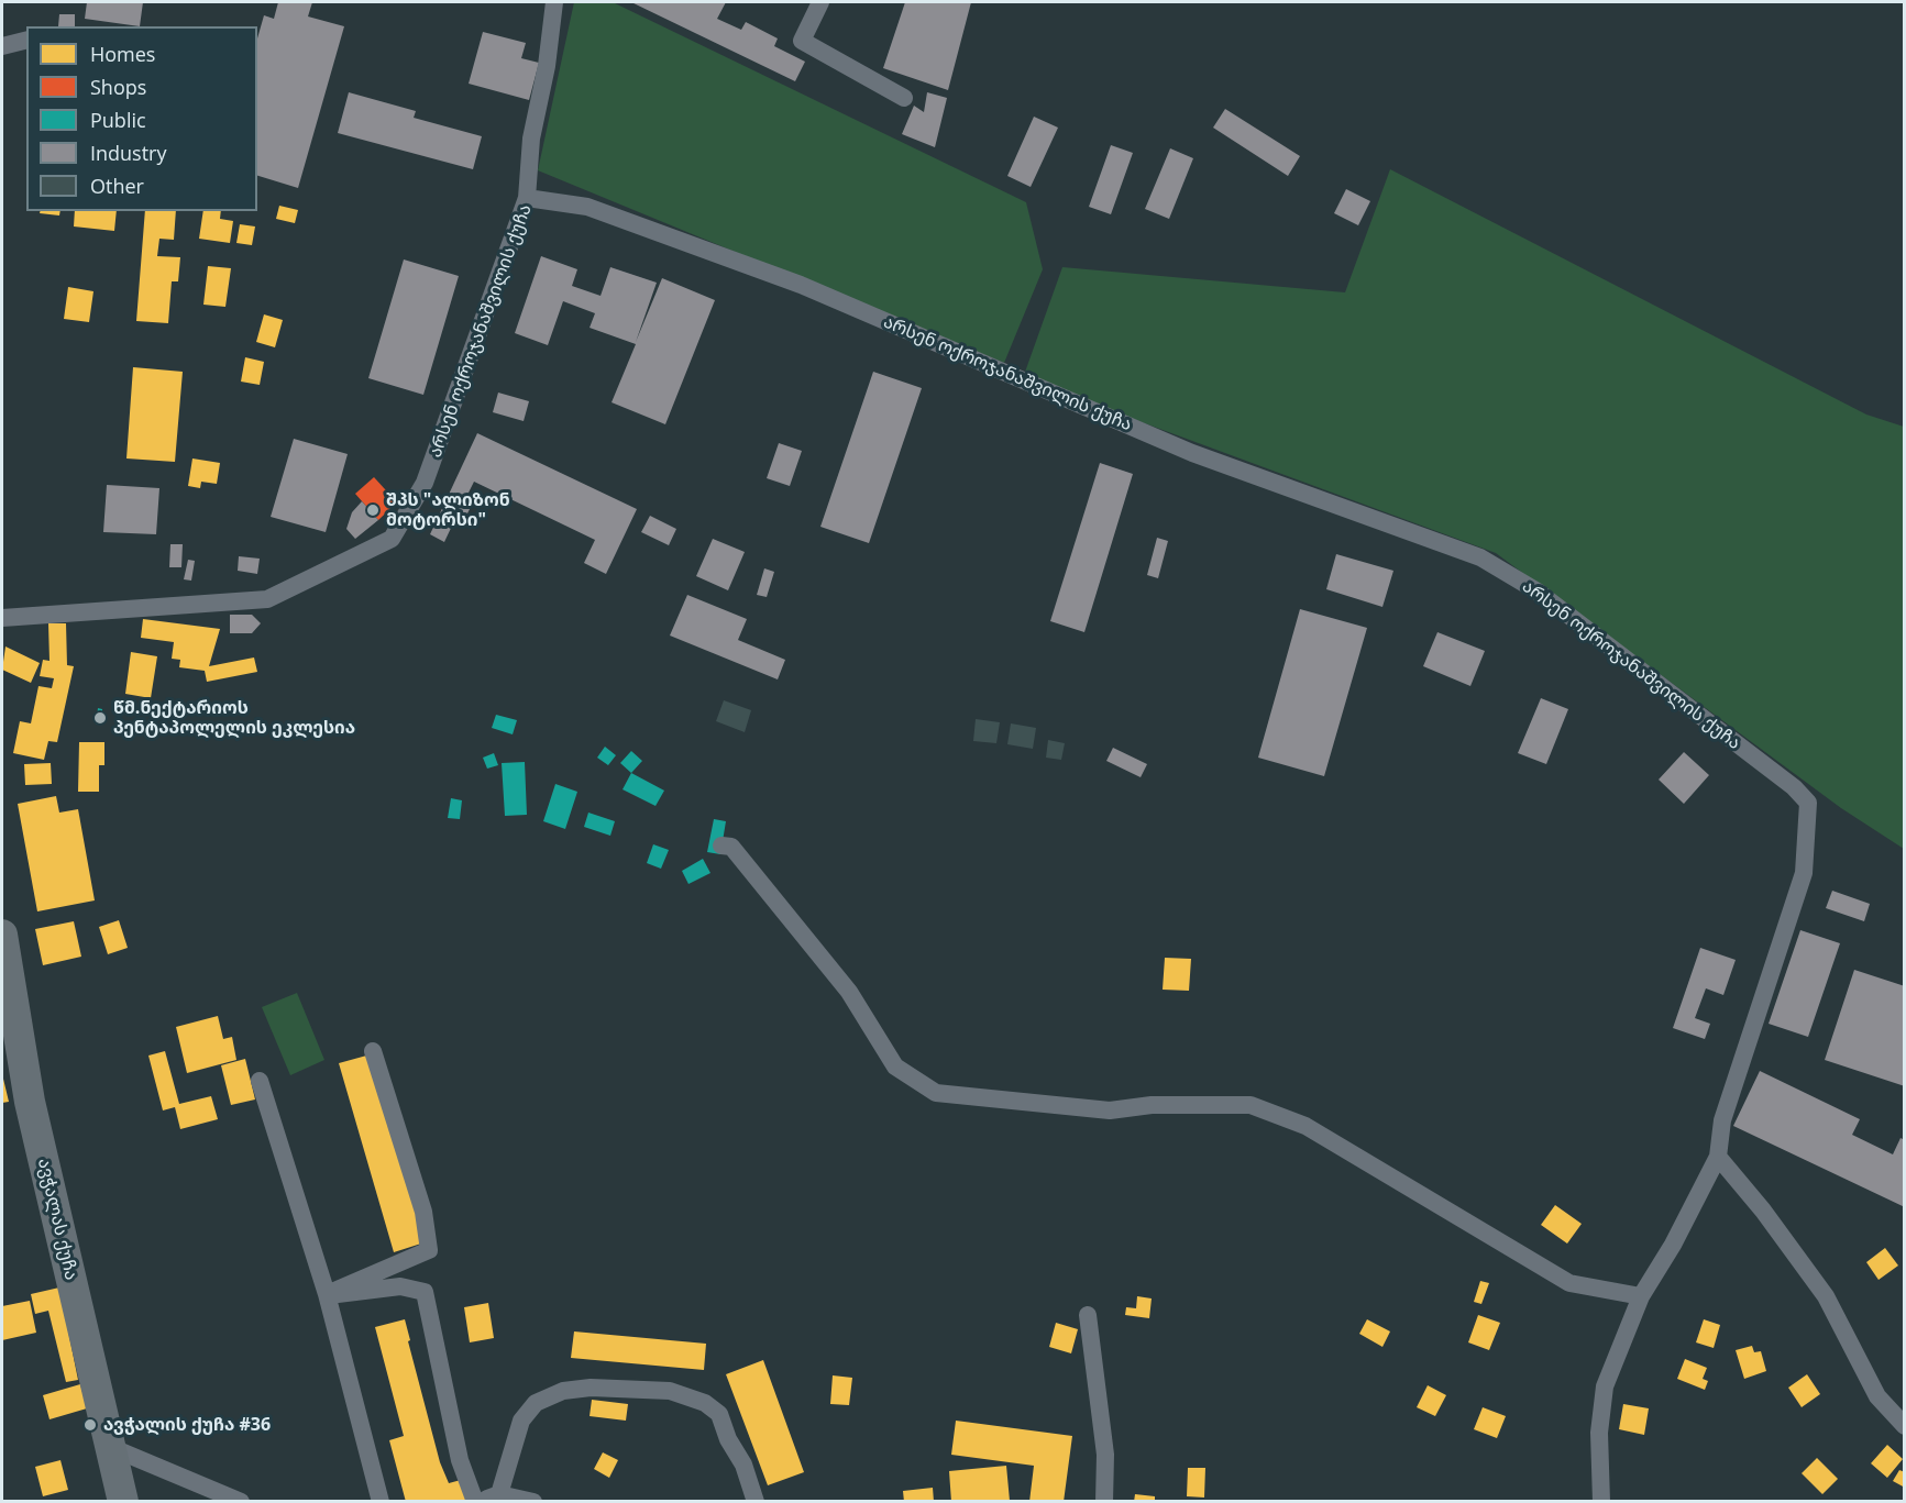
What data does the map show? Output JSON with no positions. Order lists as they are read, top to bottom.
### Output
{
  "streets": {
    "highway": ["ავჭალას ქუჩა"],
    "street": ["არსენ ოქროჯანაშვილის ქუჩა"]
  },
  "places": ["შპს \"ალიზონ მოტორსი\"", "წმ.ნექტარიოს პენტაპოლელის ეკლესია", "ავჭალის ქუჩა #36"],
  "legend": [
    "Homes",
    "Shops",
    "Public",
    "Industry",
    "Other"
  ]
}
